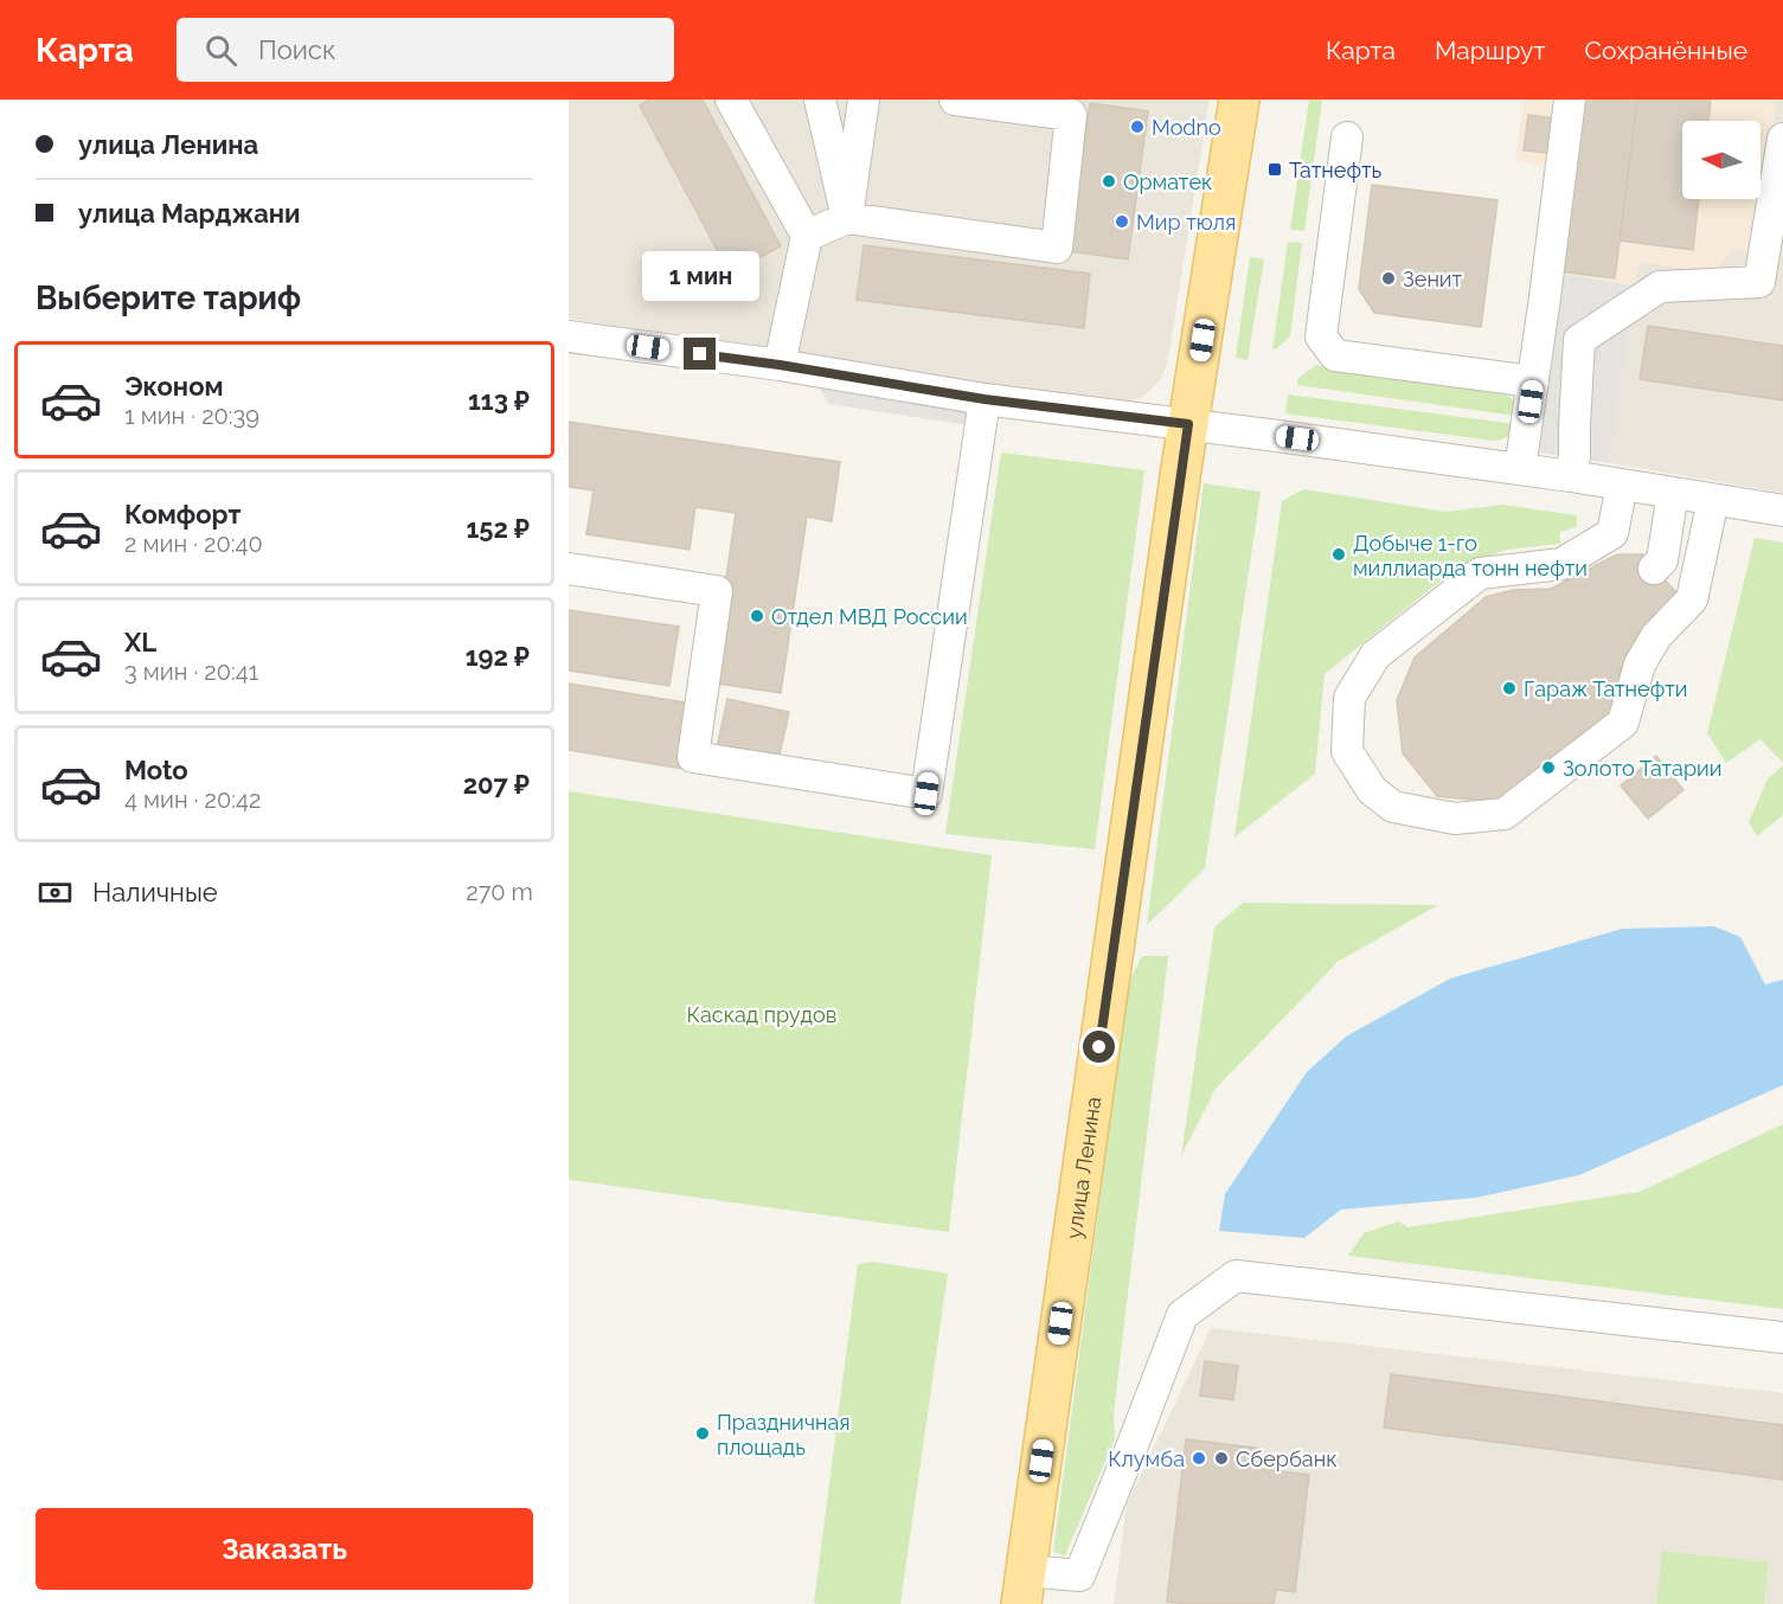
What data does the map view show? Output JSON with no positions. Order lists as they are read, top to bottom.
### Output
{
  "streets": {
    "main road": ["улица Ленина"]
  },
  "parks": ["Каскад прудов"],
  "places": {
    "other": [
      "Modno",
      "Орматек",
      "Мир тюля",
      "Зенит",
      "Добыче 1-го миллиарда тонн нефти",
      "Отдел МВД России",
      "Гараж Татнефти",
      "Золото Татарии",
      "Праздничная площадь",
      "Клумба",
      "Сбербанк"
    ],
    "transit": ["Татнефть"]
  },
  "north": "left",
  "page": {
    "header": "Карта",
    "search": "Поиск",
    "nav": ["Карта", "Маршрут", "Сохранённые"],
    "banner": ["улица Ленина", "улица Марджани"],
    "bubble": "1 мин",
    "heading": "Выберите тариф",
    "list": [
      {
        "name": "Эконом",
        "note": "1 мин · 20:39",
        "value": "113 ₽"
      },
      {
        "name": "Комфорт",
        "note": "2 мин · 20:40",
        "value": "152 ₽"
      },
      {
        "name": "XL",
        "note": "3 мин · 20:41",
        "value": "192 ₽"
      },
      {
        "name": "Moto",
        "note": "4 мин · 20:42",
        "value": "207 ₽"
      }
    ],
    "pay": ["Наличные", "270 m"],
    "buttons": "Заказать"
  }
}
